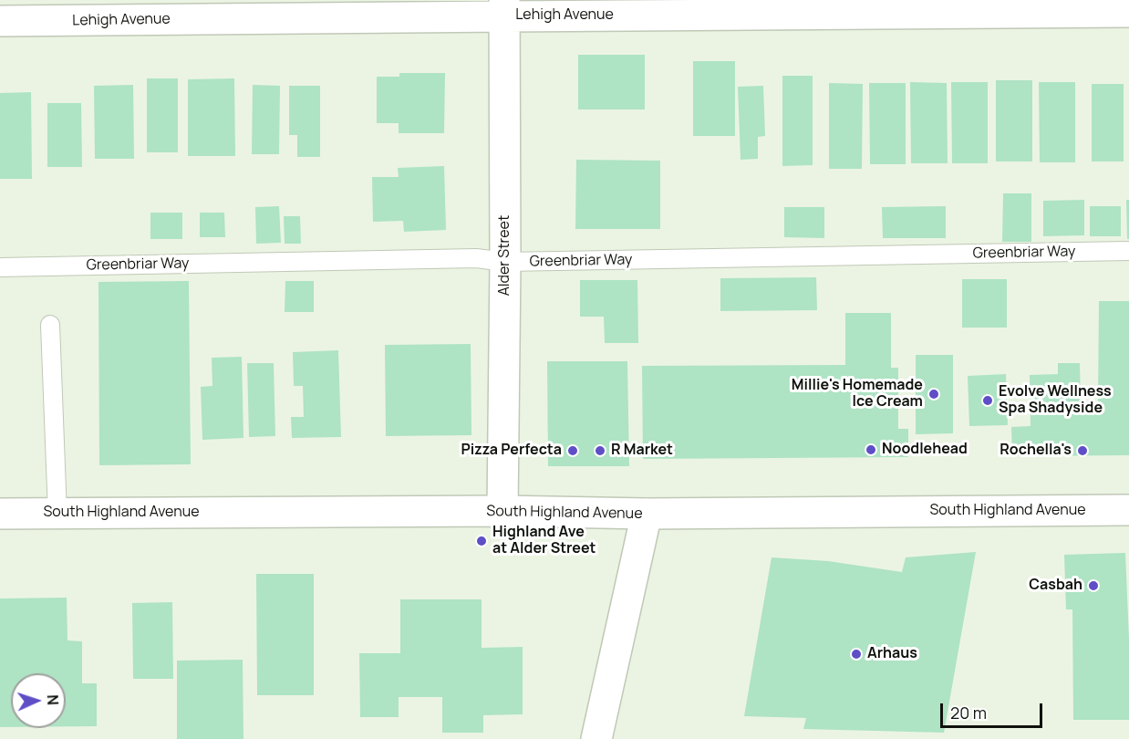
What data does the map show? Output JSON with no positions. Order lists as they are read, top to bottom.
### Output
{
  "streets": {
    "street": ["Lehigh Avenue", "Alder Street", "South Highland Avenue"],
    "lane": ["Greenbriar Way"]
  },
  "crossings": [
    ["Lehigh Avenue", "Alder Street"],
    ["Greenbriar Way", "Alder Street"],
    ["Alder Street", "South Highland Avenue"]
  ],
  "places": [
    "Millie's Homemade Ice Cream",
    "Evolve Wellness Spa Shadyside",
    "Noodlehead",
    "Pizza Perfecta",
    "R Market",
    "Rochella's",
    "Highland Ave at Alder Street",
    "Casbah",
    "Arhaus"
  ],
  "scale_bar": "20 m",
  "north": "right"
}
